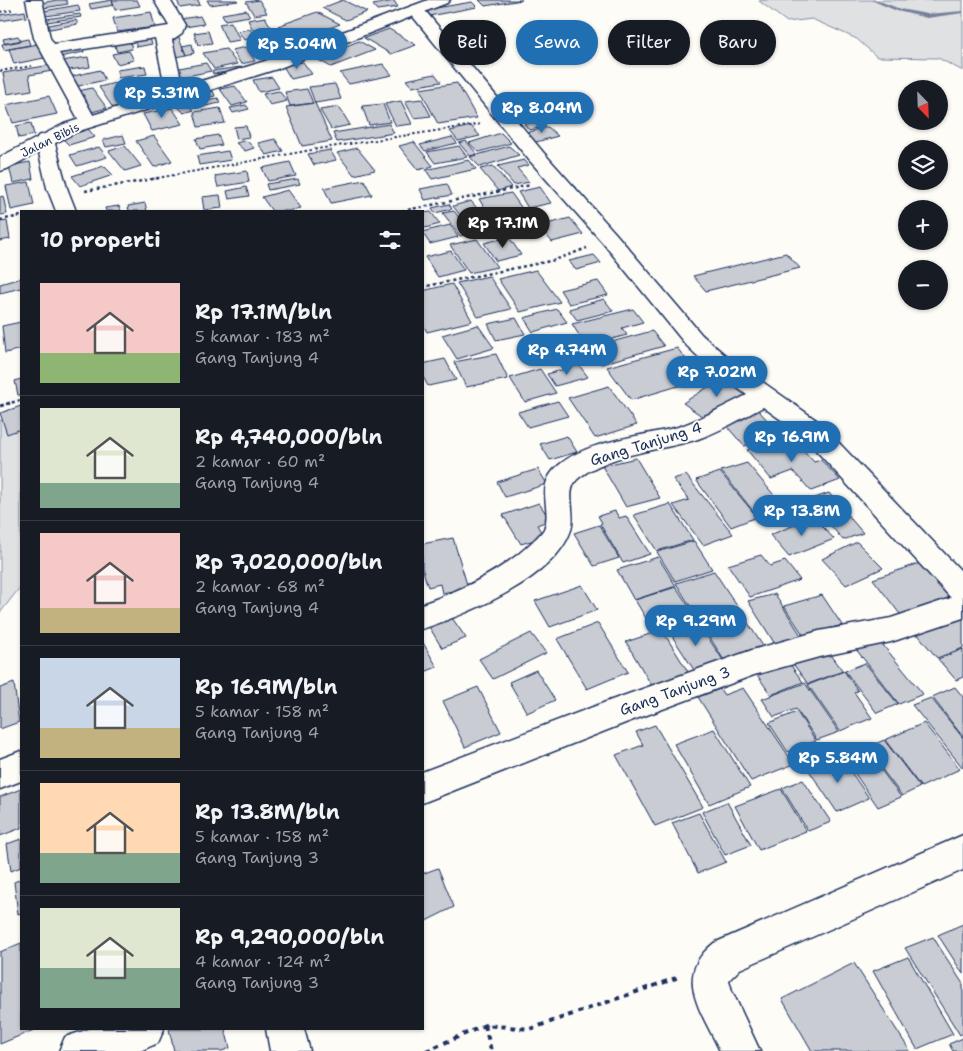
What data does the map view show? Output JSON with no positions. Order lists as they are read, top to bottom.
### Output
{
  "streets": {
    "street": ["Jalan Bibis", "Gang Tanjung 4", "Gang Tanjung 3"]
  },
  "north": "bottom right",
  "page": {
    "chip": [
      "Beli",
      "Sewa",
      "Filter",
      "Baru"
    ],
    "price": [
      "Rp 5.04M",
      "Rp 5.31M",
      "Rp 8.04M",
      "Rp 17.1M",
      "Rp 4.74M",
      "Rp 7.02M",
      "Rp 16.9M",
      "Rp 13.8M",
      "Rp 9.29M",
      "Rp 5.84M"
    ],
    "map_buttons": ["+", "−"],
    "heading": "10 properti",
    "list": [
      {
        "name": "Rp 17.1M/bln",
        "note": "5 kamar · 183 m² · Gang Tanjung 4"
      },
      {
        "name": "Rp 4,740,000/bln",
        "note": "2 kamar · 60 m² · Gang Tanjung 4"
      },
      {
        "name": "Rp 7,020,000/bln",
        "note": "2 kamar · 68 m² · Gang Tanjung 4"
      },
      {
        "name": "Rp 16.9M/bln",
        "note": "5 kamar · 158 m² · Gang Tanjung 4"
      },
      {
        "name": "Rp 13.8M/bln",
        "note": "5 kamar · 158 m² · Gang Tanjung 3"
      },
      {
        "name": "Rp 9,290,000/bln",
        "note": "4 kamar · 124 m² · Gang Tanjung 3"
      }
    ]
  }
}
